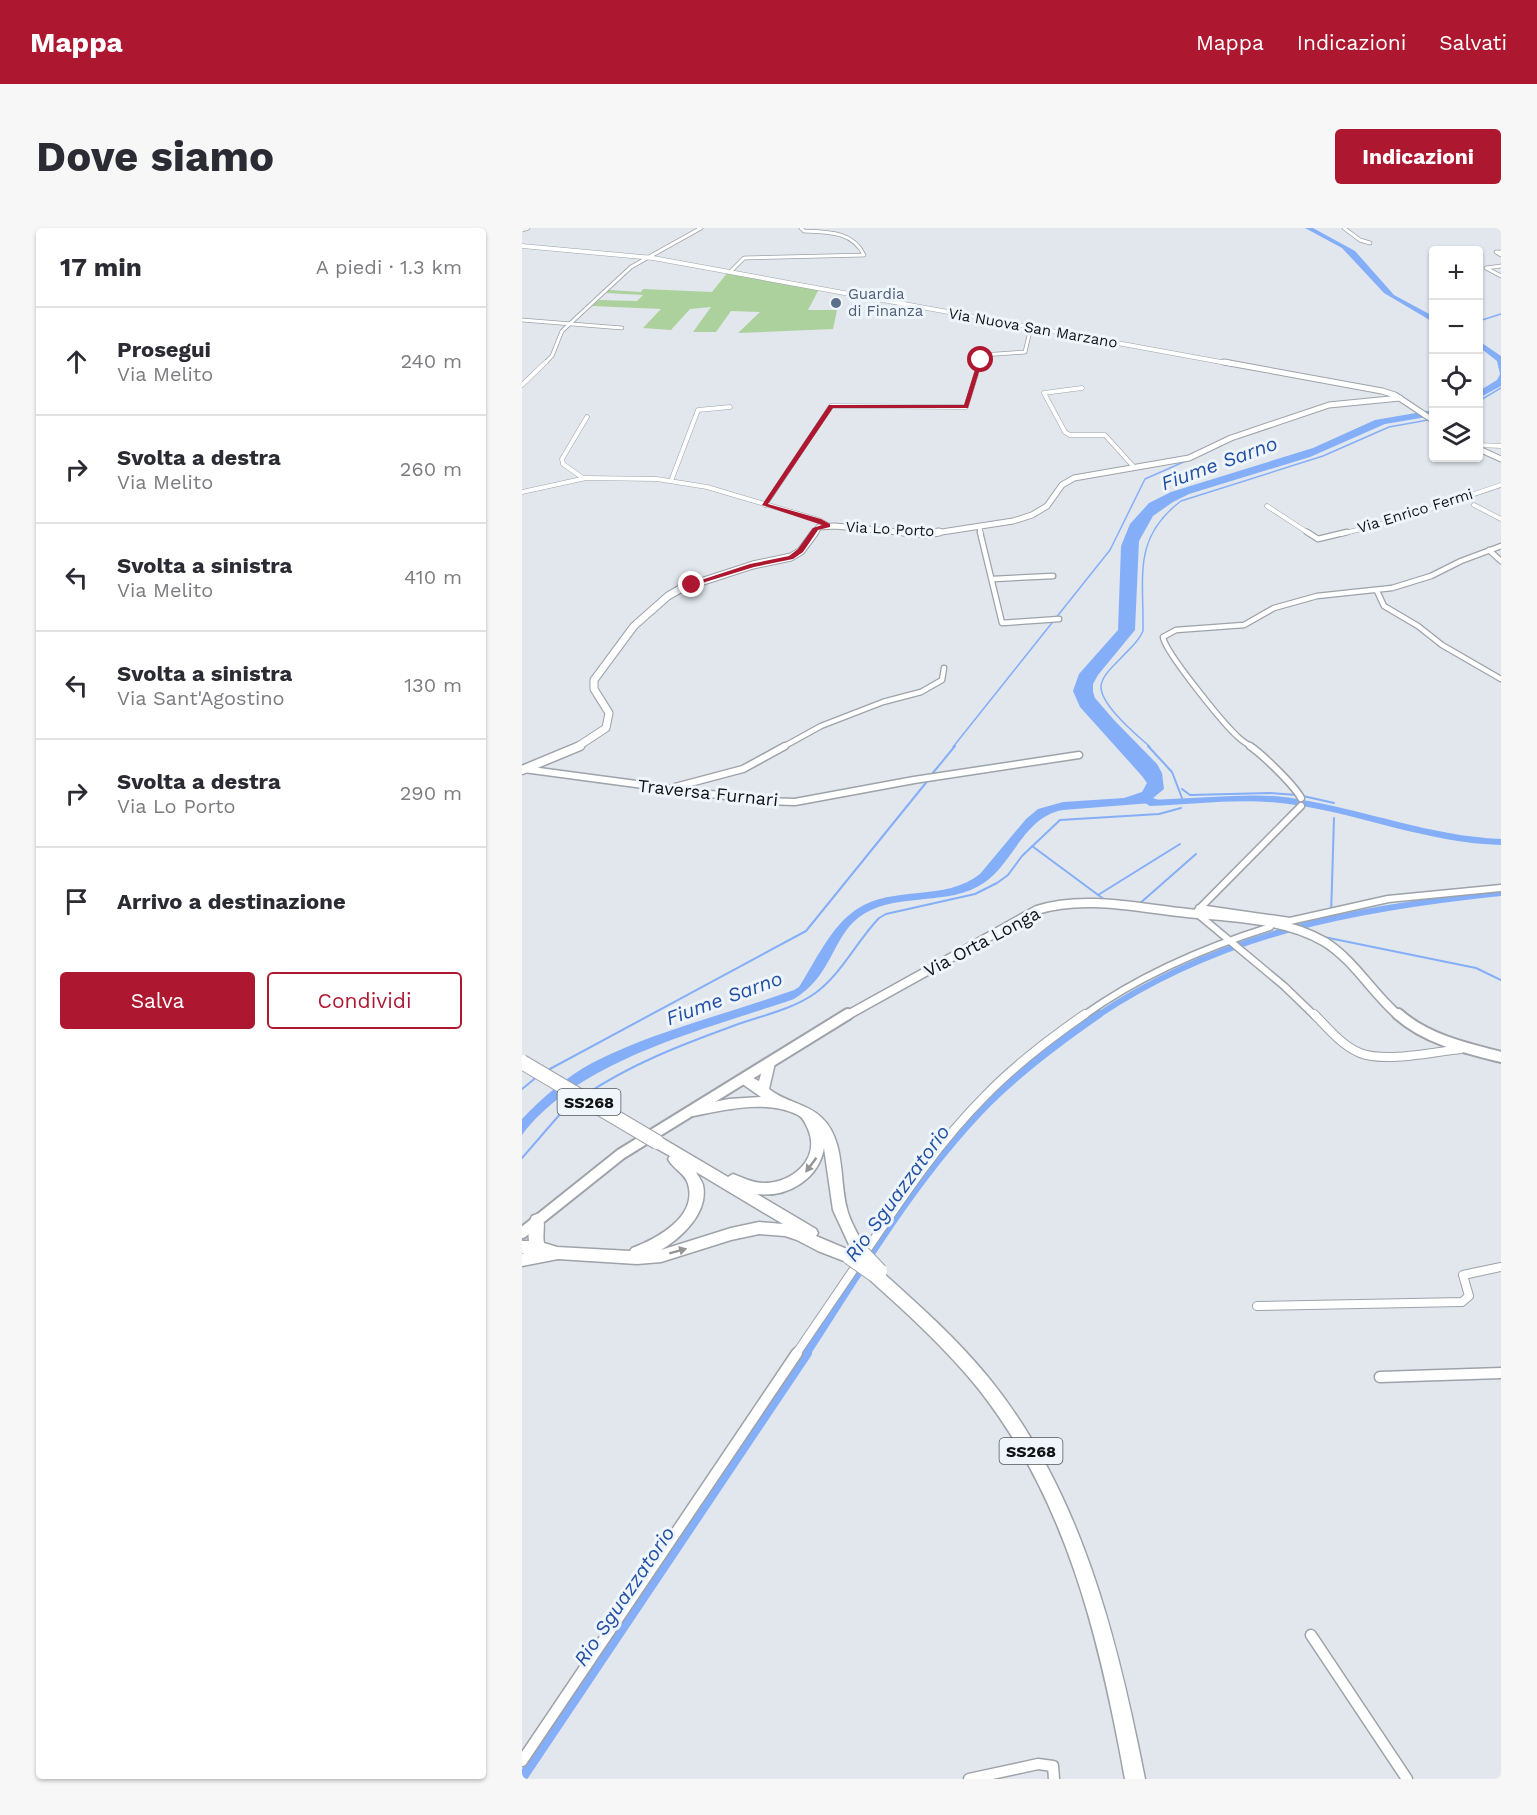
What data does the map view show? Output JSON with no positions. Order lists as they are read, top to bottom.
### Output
{
  "streets": {
    "highway": ["SS268"],
    "street": [
      "Via Nuova San Marzano",
      "Via Enrico Fermi",
      "Via Lo Porto",
      "Traversa Furnari",
      "Via Orta Longa"
    ]
  },
  "crossings": [
    ["Via Nuova San Marzano", "Via Lo Porto"],
    ["Via Lo Porto", "Traversa Furnari"]
  ],
  "water": ["Fiume Sarno", "Rio Sguazzatorio"],
  "places": ["Guardia di Finanza"],
  "page": {
    "header": "Mappa",
    "nav": ["Mappa", "Indicazioni", "Salvati"],
    "buttons": [
      "Indicazioni",
      ["Salva", "Condividi"]
    ],
    "title": "Dove siamo",
    "heading": ["17 min", "A piedi · 1.3 km"],
    "map_buttons": ["+", "−"],
    "list": [
      ["Prosegui", "Via Melito", "240 m"],
      ["Svolta a destra", "Via Melito", "260 m"],
      ["Svolta a sinistra", "Via Melito", "410 m"],
      ["Svolta a sinistra", "Via Sant'Agostino", "130 m"],
      ["Svolta a destra", "Via Lo Porto", "290 m"],
      "Arrivo a destinazione"
    ]
  }
}
